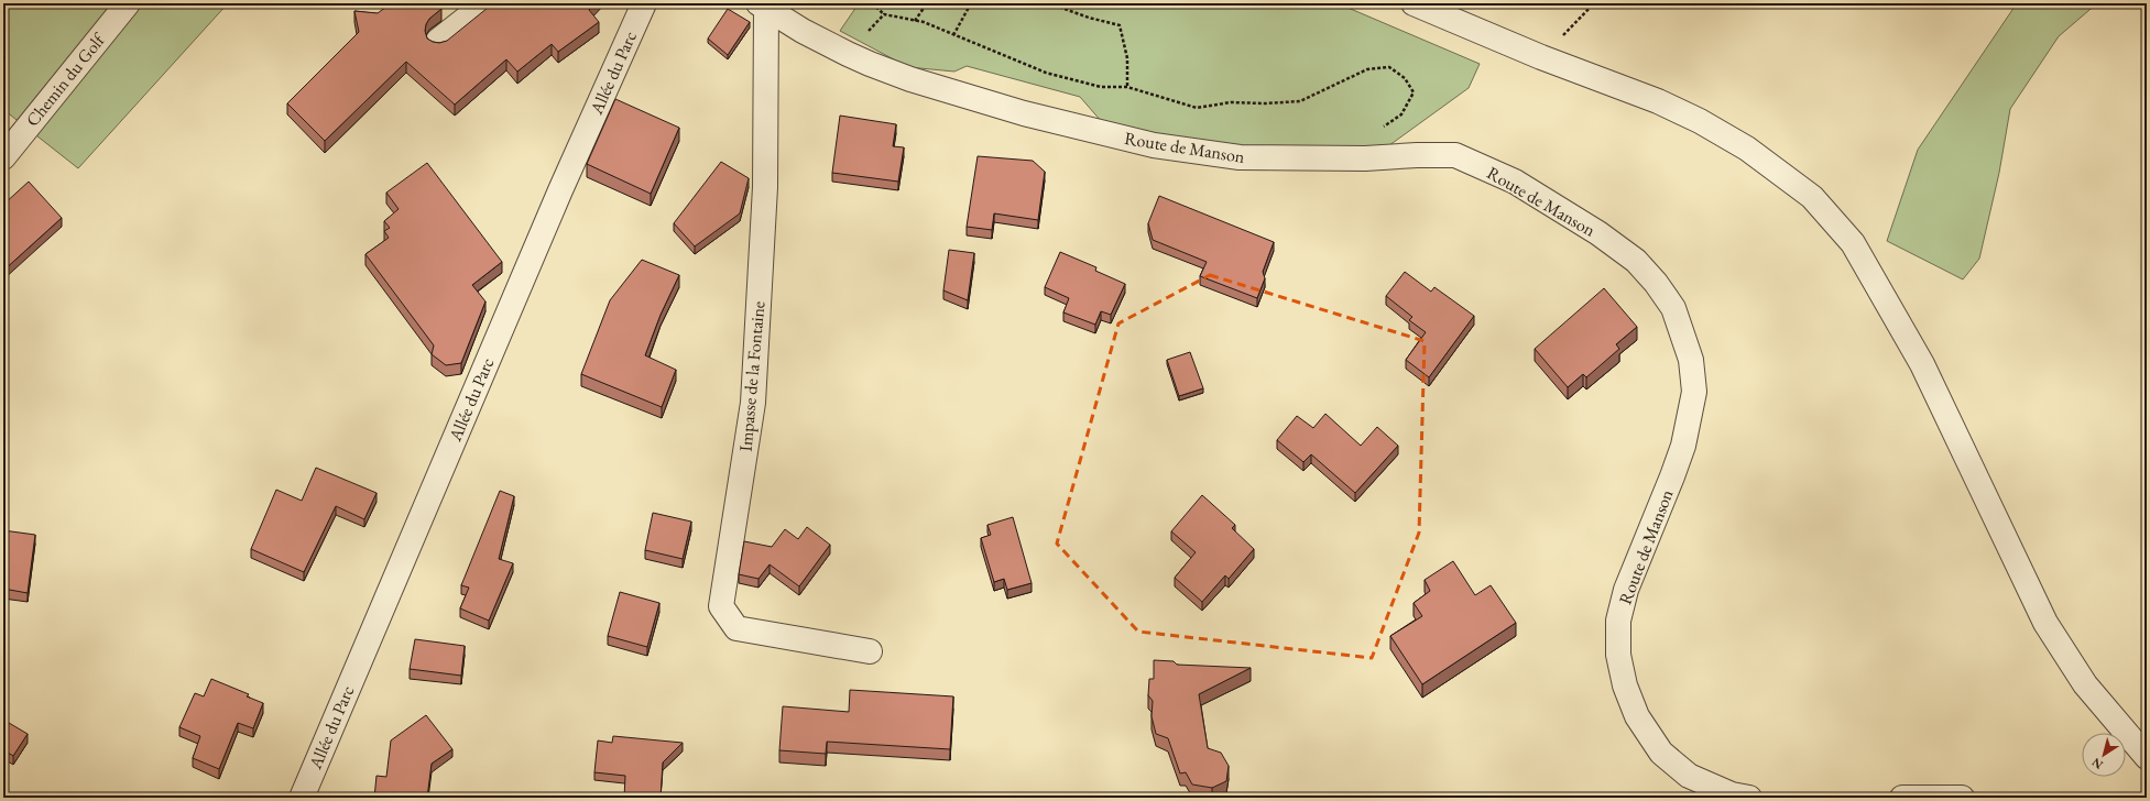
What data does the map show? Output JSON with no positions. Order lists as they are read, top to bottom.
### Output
{
  "streets": {
    "street": [
      "Allée du Parc",
      "Chemin du Golf",
      "Route de Manson",
      "Impasse de la Fontaine"
    ]
  },
  "crossings": [
    ["Route de Manson", "Impasse de la Fontaine"]
  ],
  "north": "bottom left"
}
